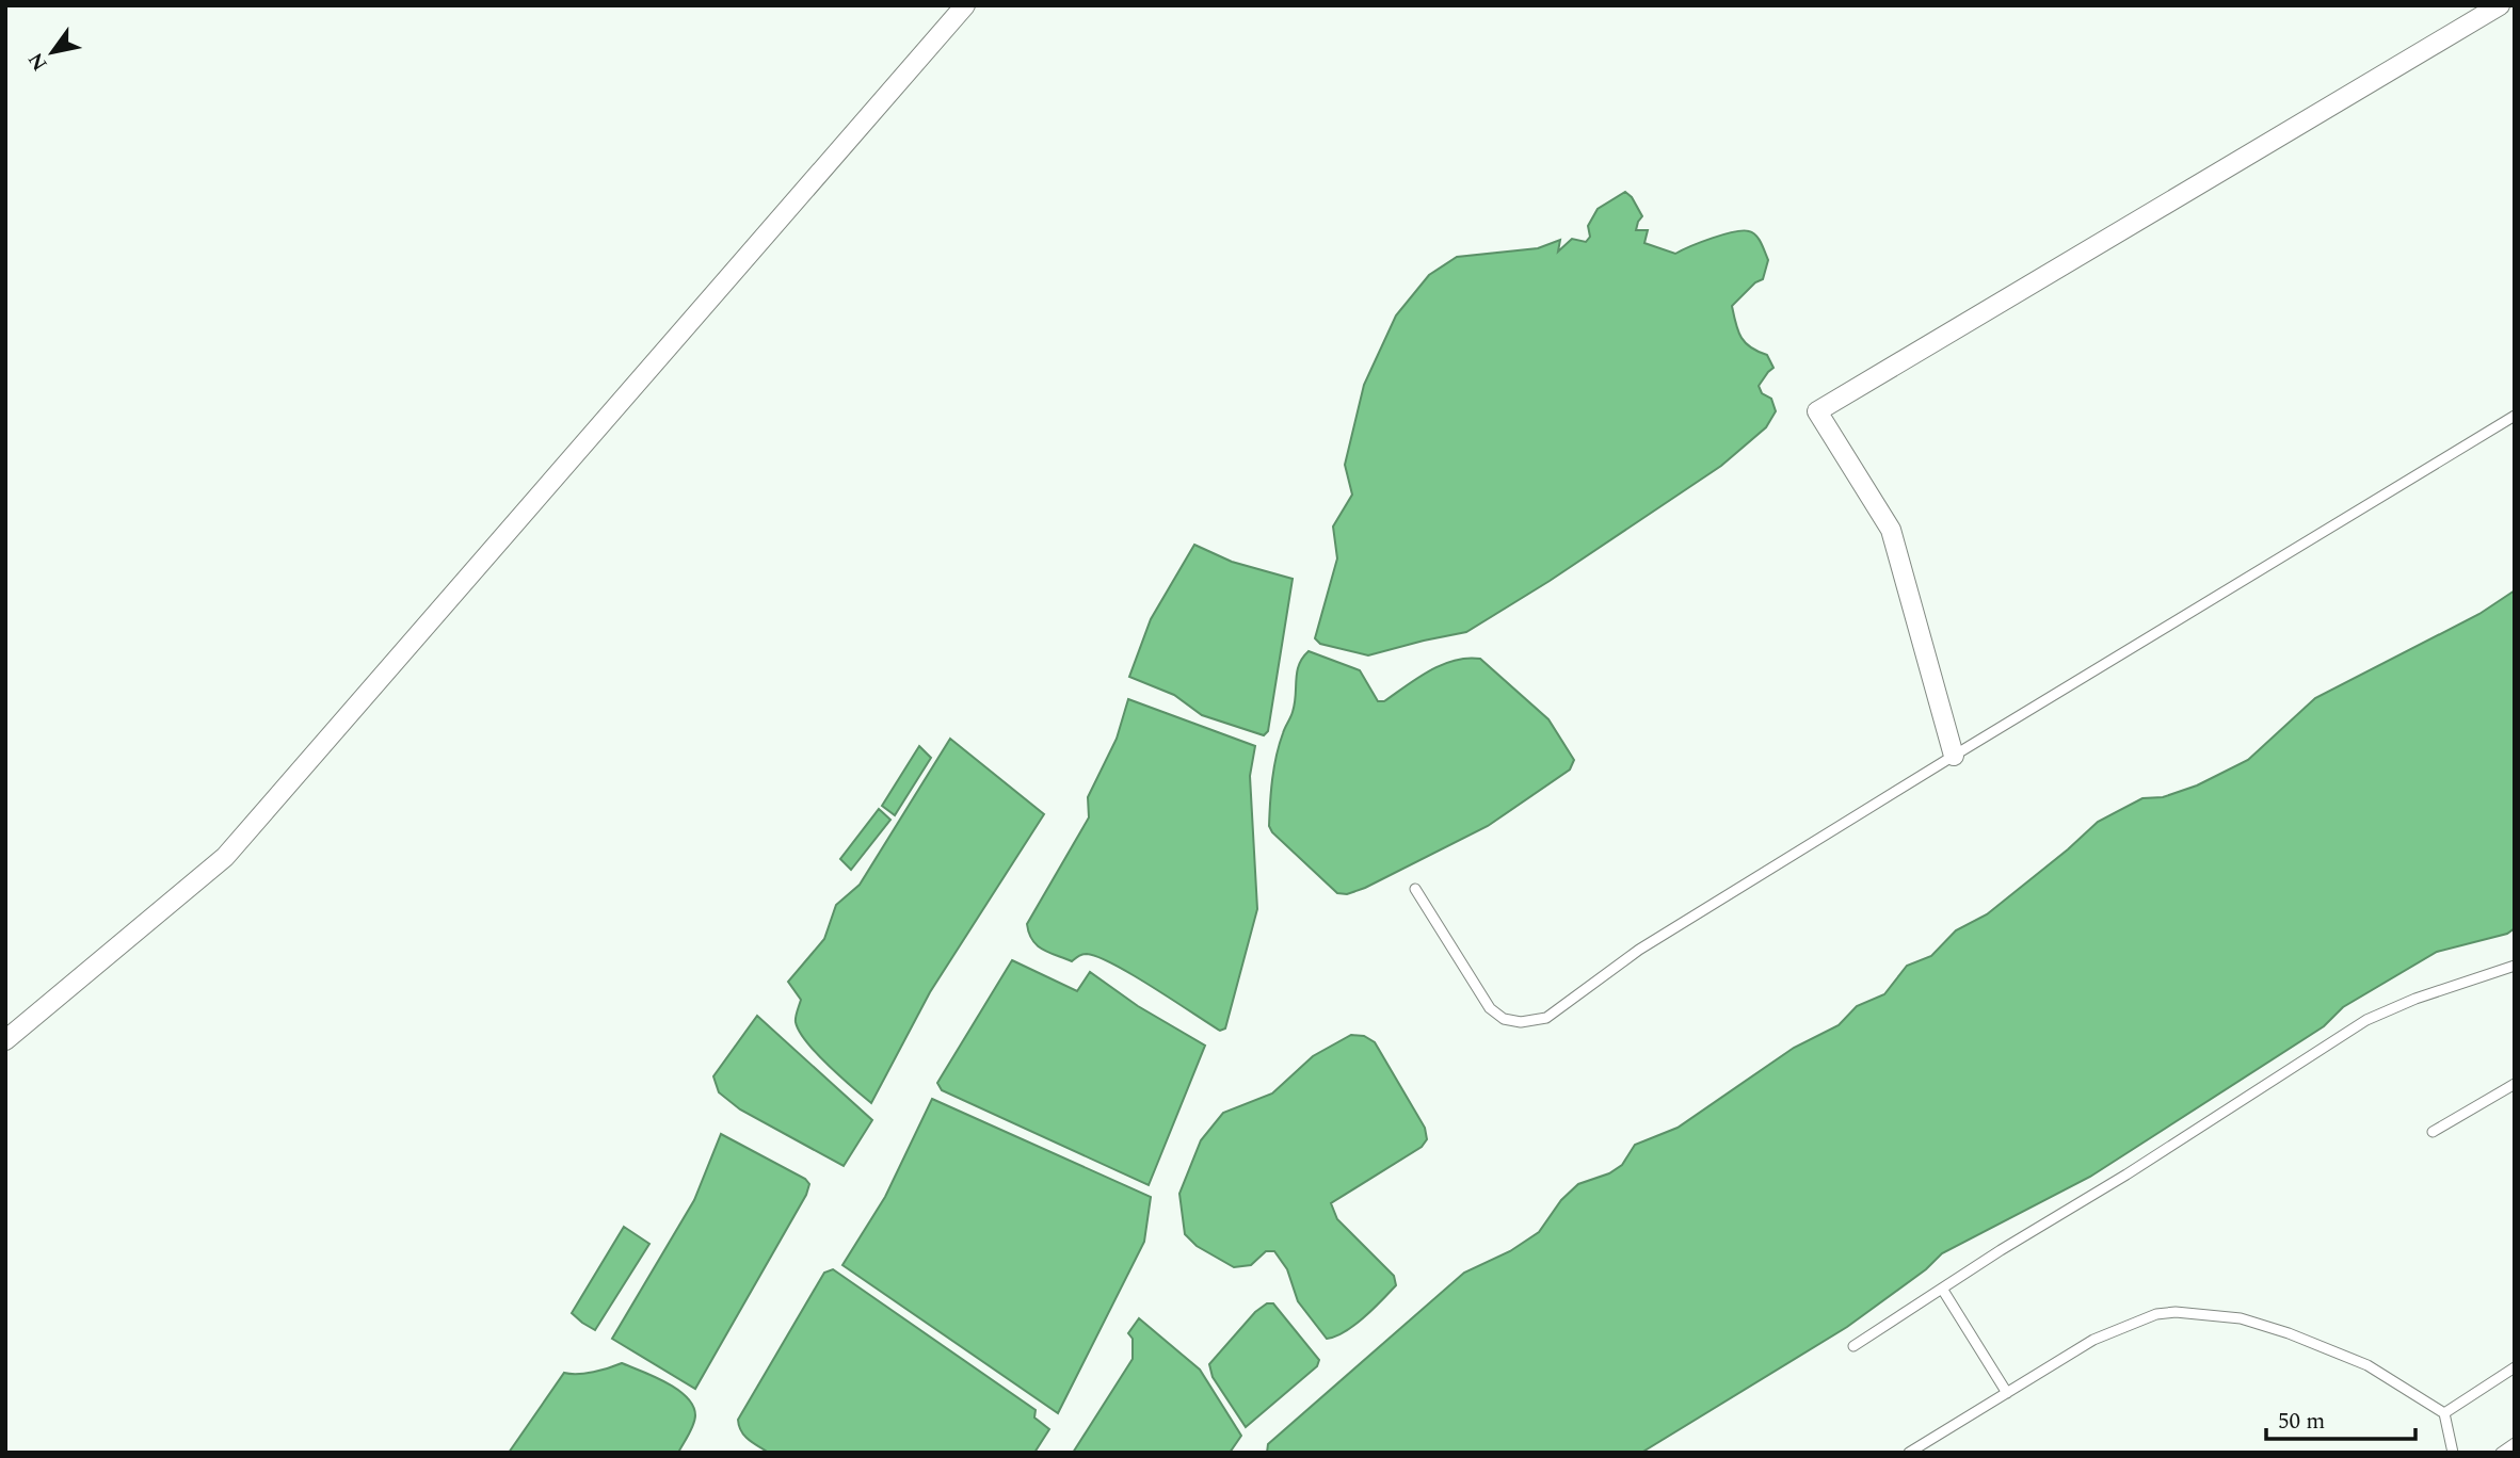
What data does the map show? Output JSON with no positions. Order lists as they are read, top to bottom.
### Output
{
  "scale_bar": "50 m",
  "north": "bottom left"
}
